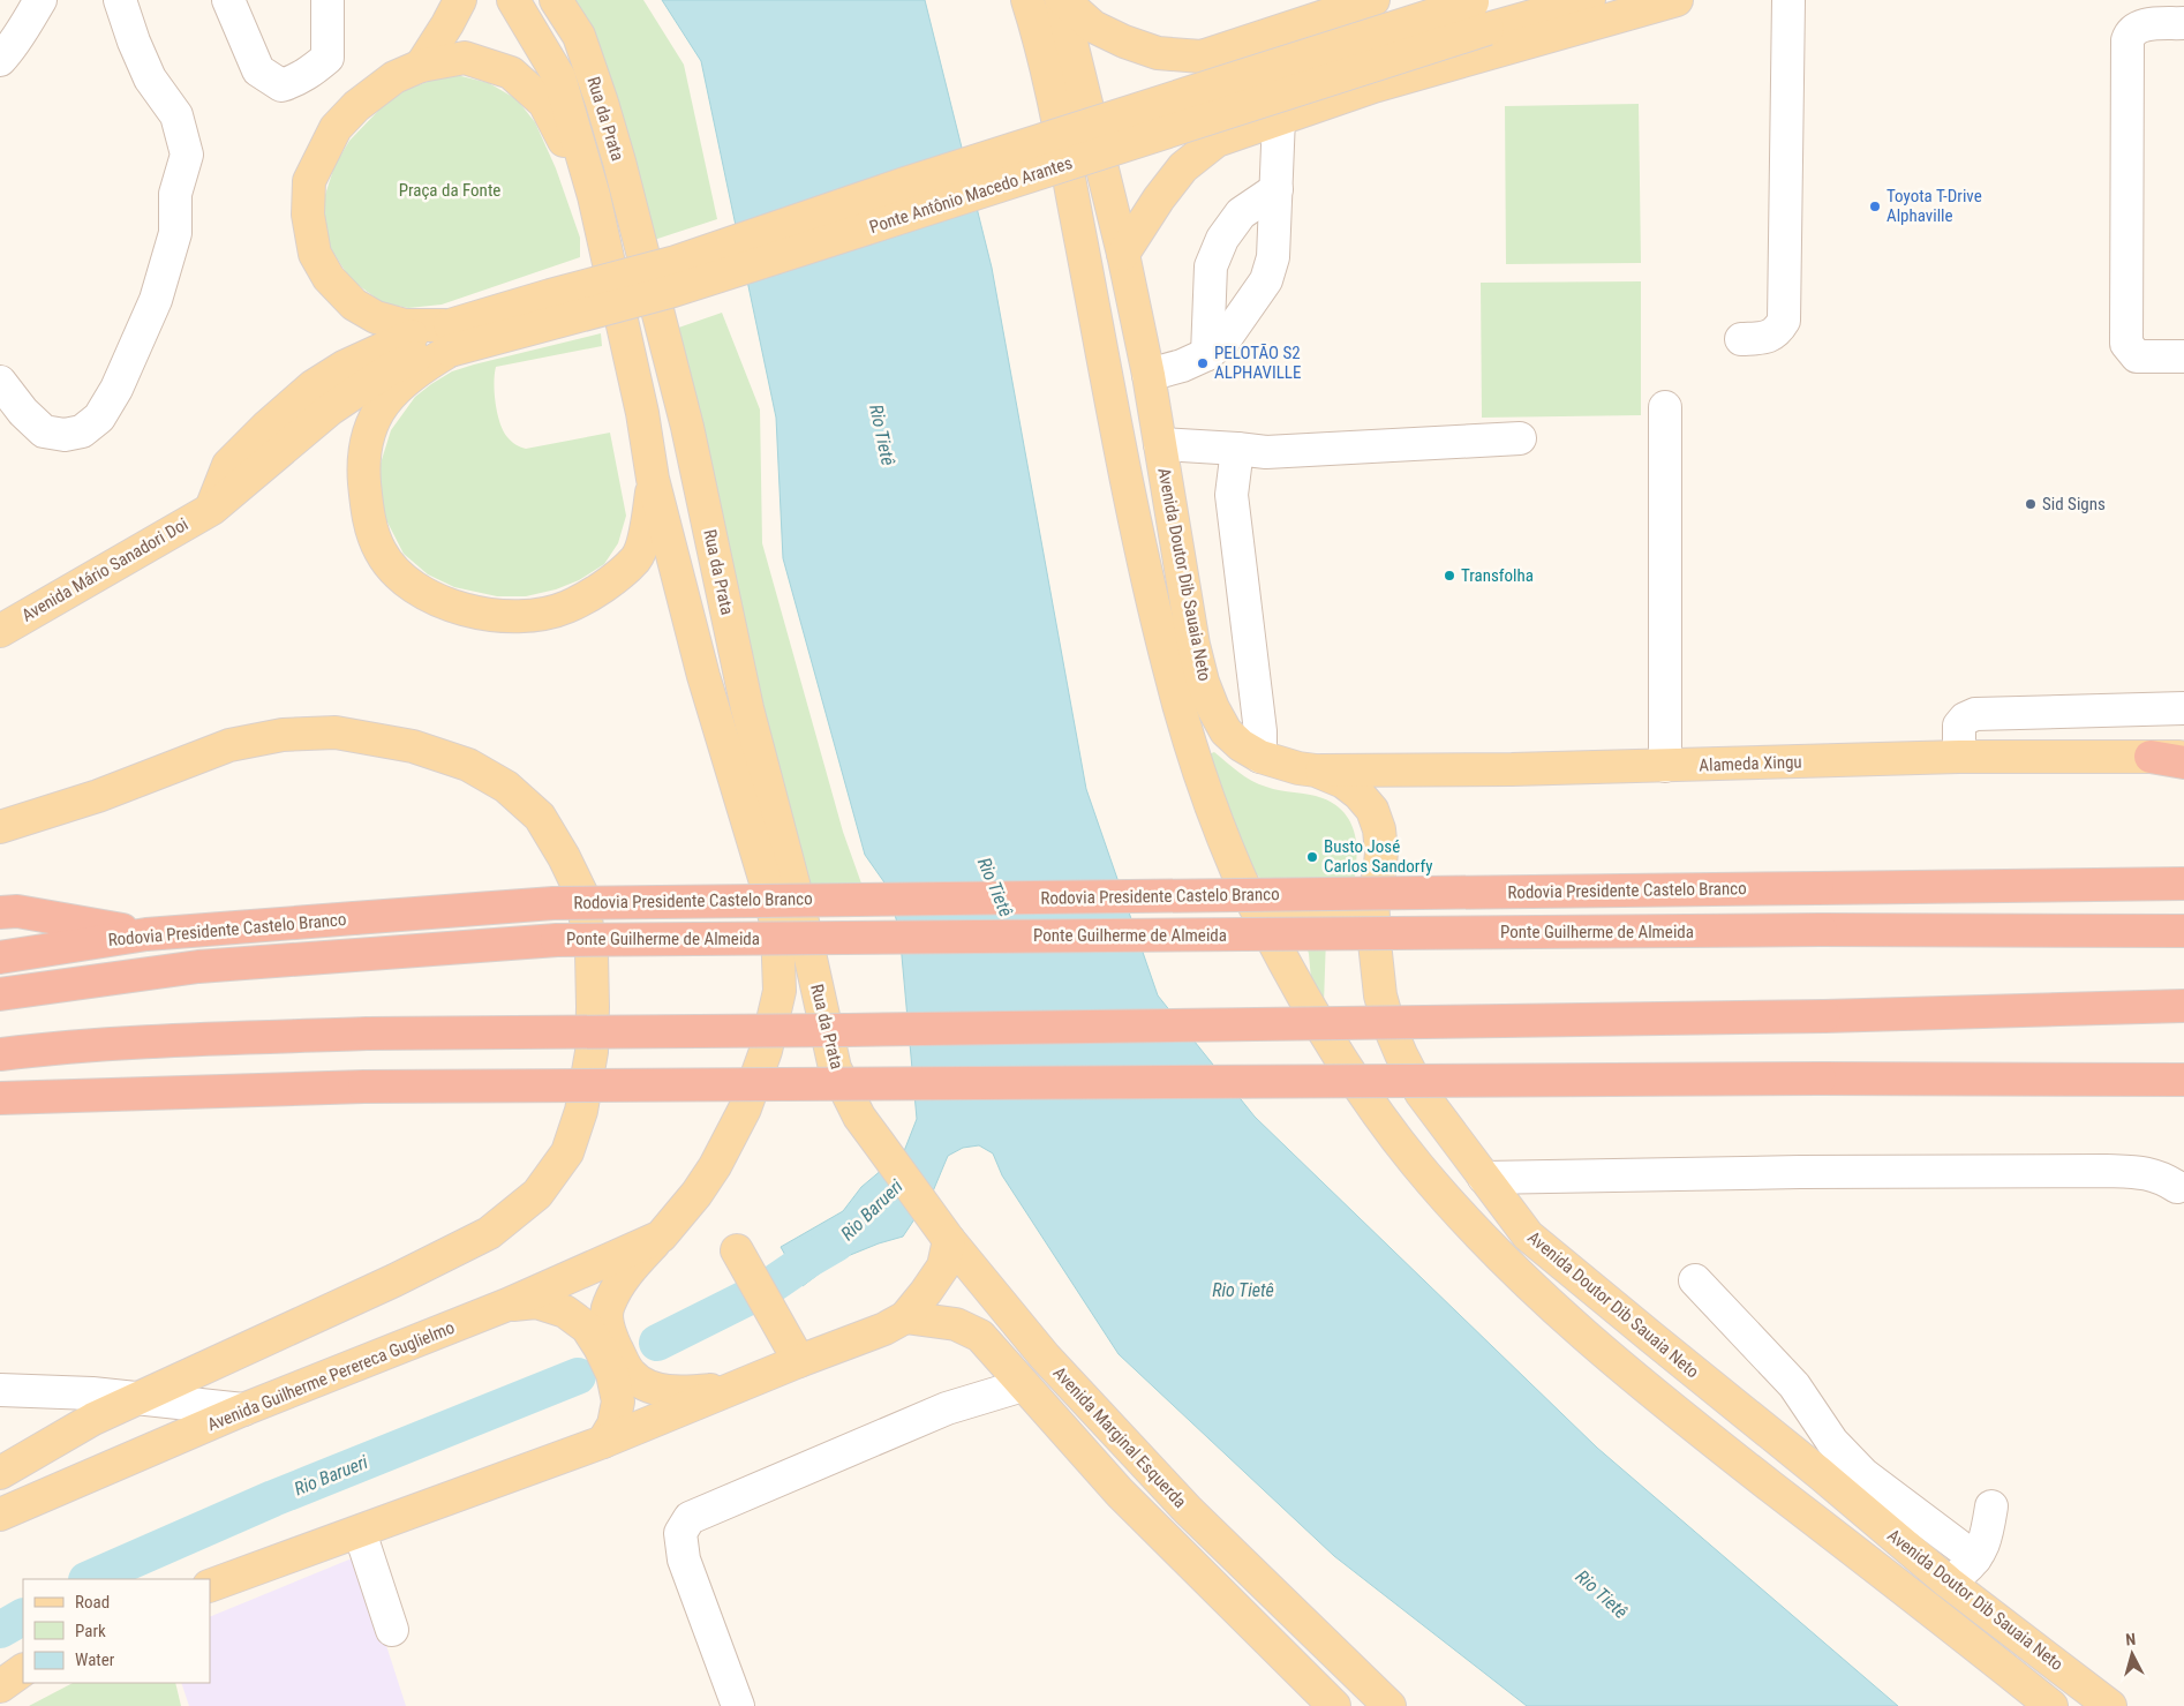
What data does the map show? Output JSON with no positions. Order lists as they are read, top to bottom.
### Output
{
  "streets": {
    "highway": ["Rodovia Presidente Castelo Branco", "Ponte Guilherme de Almeida"],
    "main road": [
      "Rua da Prata",
      "Ponte Antônio Macedo Arantes",
      "Avenida Mário Sanadori Doi",
      "Avenida Doutor Dib Sauaia Neto",
      "Alameda Xingu",
      "Avenida Guilherme Perereca Guglielmo",
      "Avenida Marginal Esquerda"
    ]
  },
  "crossings": [
    ["Rua da Prata", "Avenida Guilherme Perereca Guglielmo"],
    ["Rua da Prata", "Avenida Marginal Esquerda"],
    ["Ponte Antônio Macedo Arantes", "Avenida Mário Sanadori Doi"],
    ["Avenida Doutor Dib Sauaia Neto", "Alameda Xingu"],
    ["Rodovia Presidente Castelo Branco", "Ponte Guilherme de Almeida"]
  ],
  "water": ["Rio Tietê", "Rio Barueri"],
  "parks": ["Praça da Fonte"],
  "places": [
    "Toyota T-Drive Alphaville",
    "PELOTÃO S2 ALPHAVILLE",
    "Sid Signs",
    "Transfolha",
    "Busto José Carlos Sandorfy"
  ],
  "legend": ["Road", "Park", "Water"],
  "north": "top"
}
